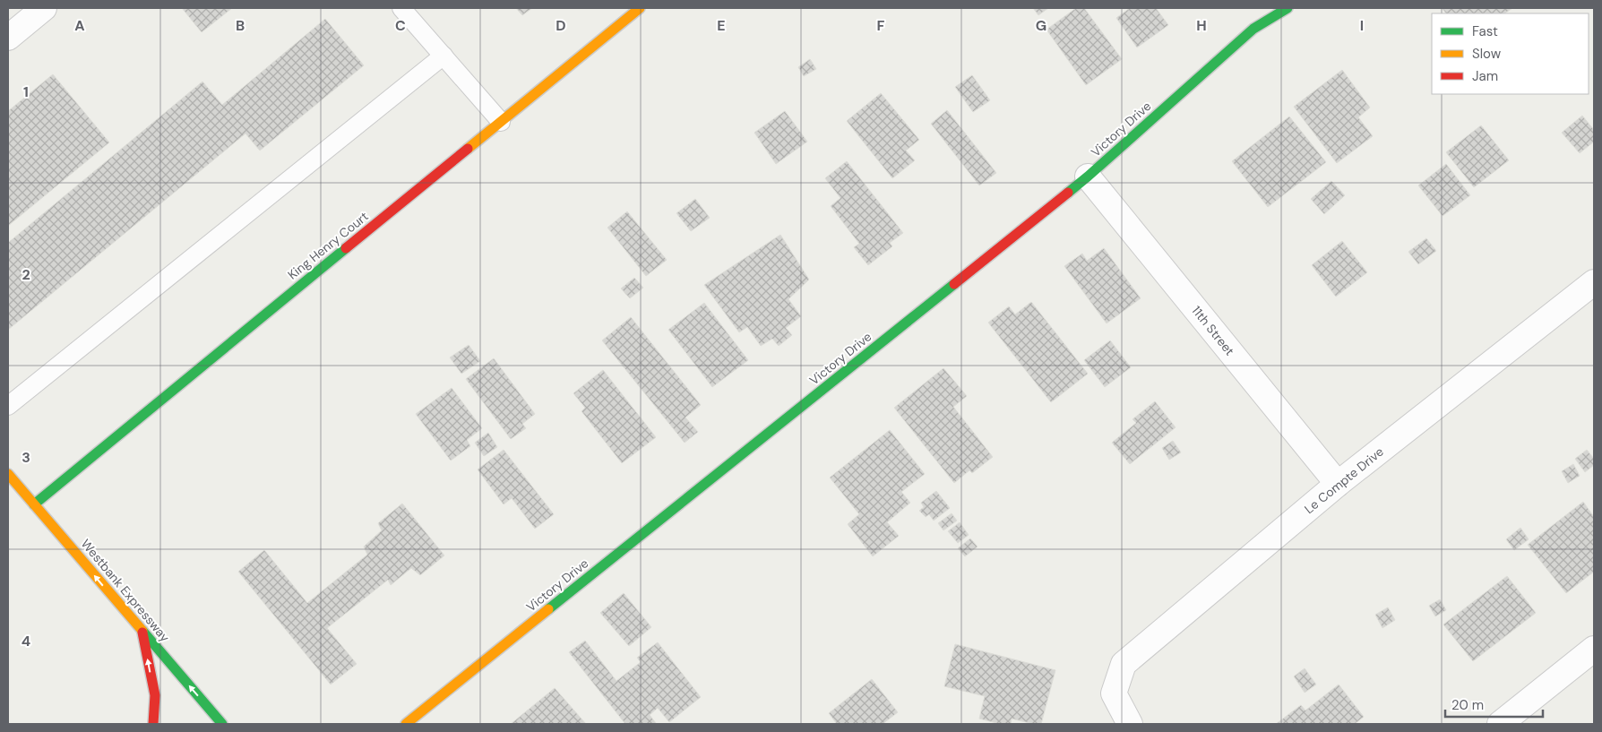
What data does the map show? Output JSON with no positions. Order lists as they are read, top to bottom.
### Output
{
  "streets": {
    "main road": ["Victory Drive", "King Henry Court", "Westbank Expressway"],
    "street": ["11th Street", "Le Compte Drive"]
  },
  "crossings": [
    ["Victory Drive", "11th Street"],
    ["King Henry Court", "Westbank Expressway"],
    ["11th Street", "Le Compte Drive"]
  ],
  "one_way": ["Westbank Expressway"],
  "legend": ["Fast", "Slow", "Jam"],
  "scale_bar": "20 m",
  "grid": {
    "columns": [
      "A",
      "B",
      "C",
      "D",
      "E",
      "F",
      "G",
      "H",
      "I"
    ],
    "rows": [
      "1",
      "2",
      "3",
      "4"
    ]
  }
}
